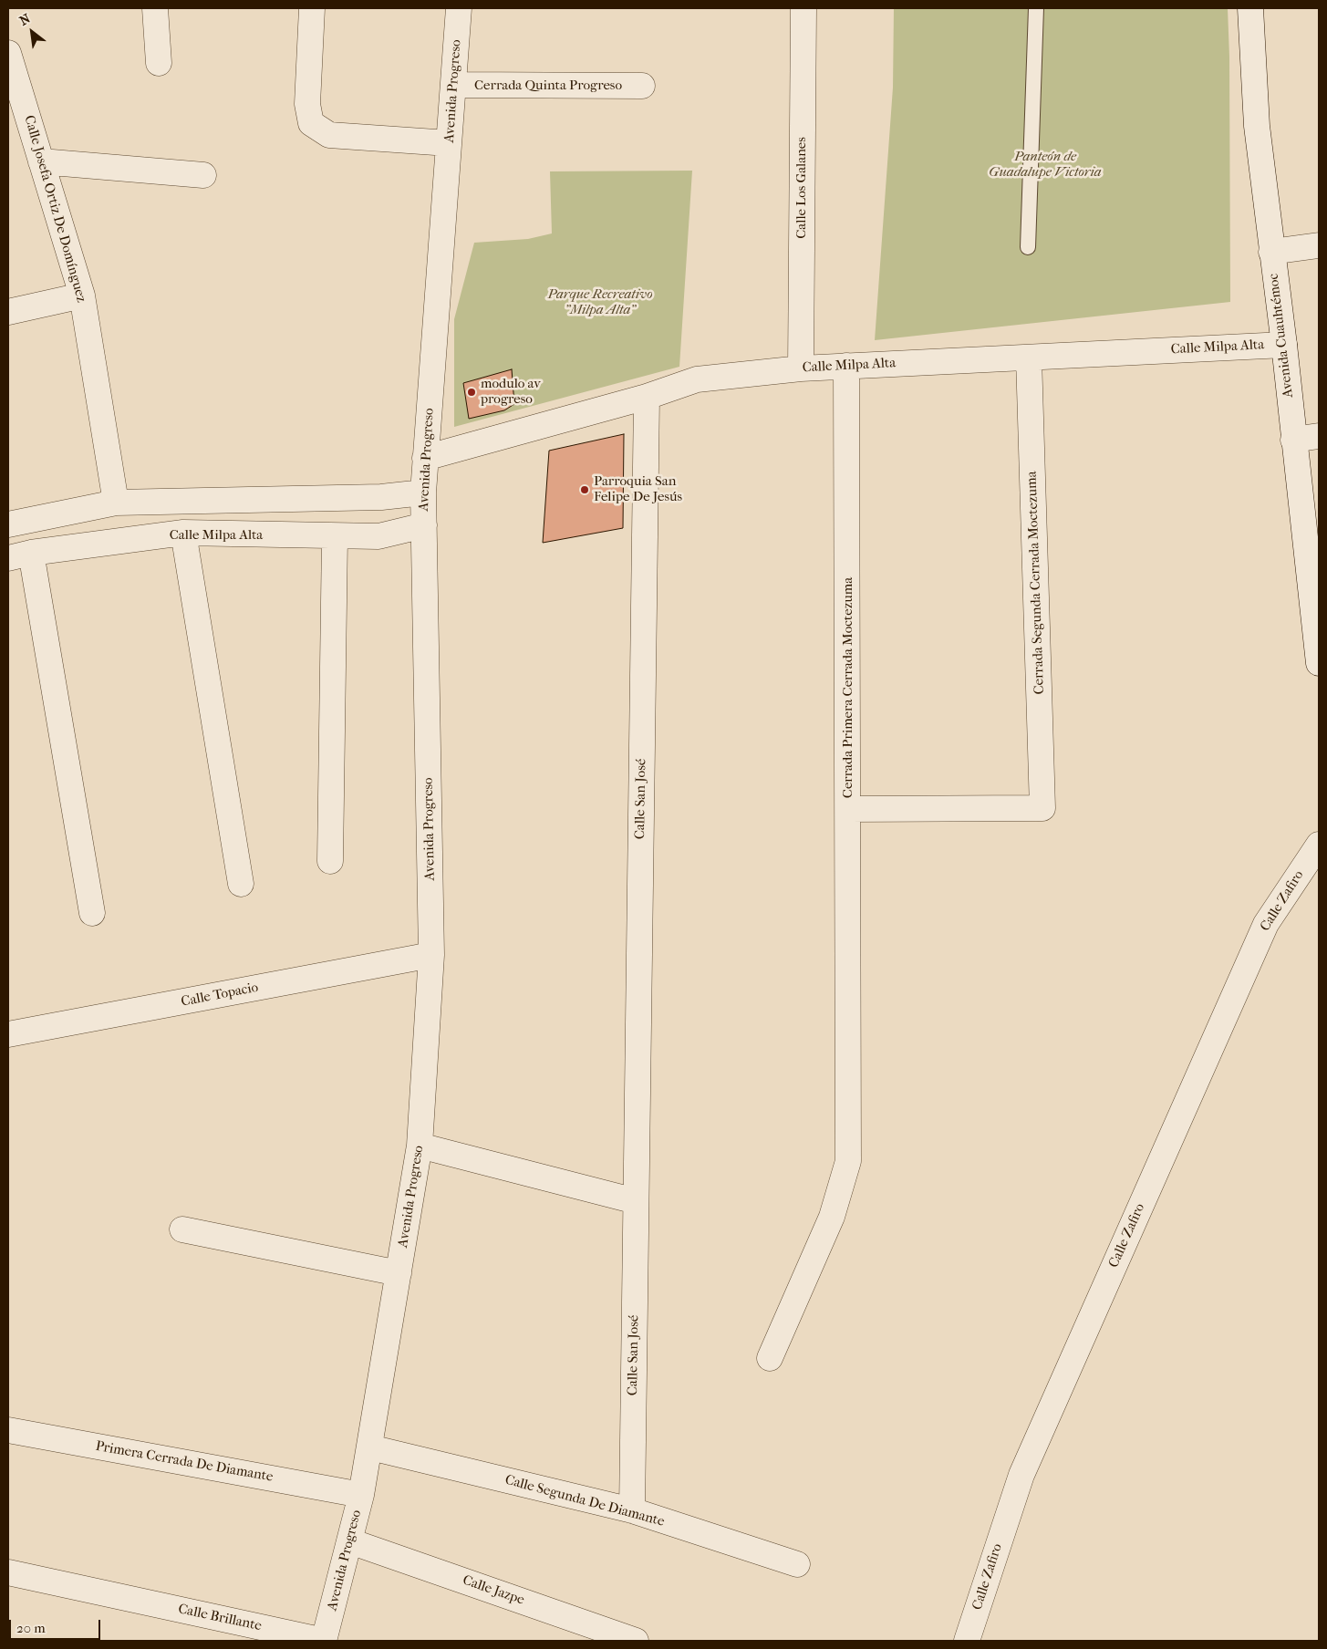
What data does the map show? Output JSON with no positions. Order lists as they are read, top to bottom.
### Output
{
  "streets": {
    "street": [
      "Cerrada Quinta Progreso",
      "Avenida Progreso",
      "Calle Los Galanes",
      "Calle Josefa Ortiz De Domínguez",
      "Avenida Cuauhtémoc",
      "Calle Milpa Alta",
      "Cerrada Segunda Cerrada Moctezuma",
      "Cerrada Primera Cerrada Moctezuma",
      "Calle San José",
      "Calle Zafiro",
      "Calle Topacio",
      "Primera Cerrada De Diamante",
      "Calle Segunda De Diamante",
      "Calle Jazpe",
      "Calle Brillante"
    ]
  },
  "crossings": [
    ["Cerrada Quinta Progreso", "Avenida Progreso"],
    ["Avenida Progreso", "Calle Milpa Alta"],
    ["Avenida Progreso", "Calle Topacio"],
    ["Avenida Progreso", "Primera Cerrada De Diamante"],
    ["Avenida Progreso", "Calle Segunda De Diamante"],
    ["Avenida Progreso", "Calle Jazpe"],
    ["Avenida Progreso", "Calle Brillante"],
    ["Calle Los Galanes", "Calle Milpa Alta"],
    ["Avenida Cuauhtémoc", "Calle Milpa Alta"],
    ["Calle Milpa Alta", "Cerrada Segunda Cerrada Moctezuma"],
    ["Calle Milpa Alta", "Cerrada Primera Cerrada Moctezuma"],
    ["Calle Milpa Alta", "Calle San José"],
    ["Cerrada Segunda Cerrada Moctezuma", "Cerrada Primera Cerrada Moctezuma"],
    ["Calle San José", "Calle Segunda De Diamante"]
  ],
  "parks": ["Panteón de Guadalupe Victoria", "Parque Recreativo \"Milpa Alta\""],
  "places": ["modulo av progreso", "Parroquia San Felipe De Jesús"],
  "scale_bar": "20 m",
  "north": "top left"
}
